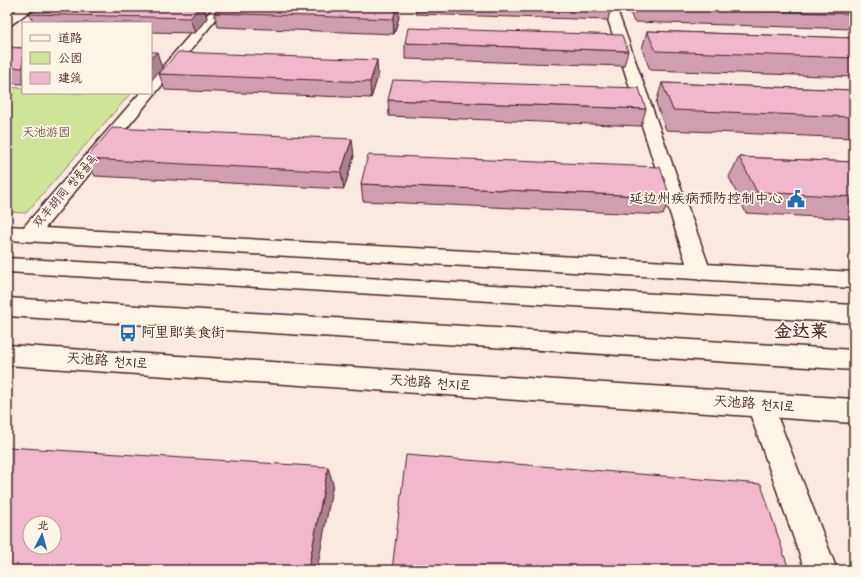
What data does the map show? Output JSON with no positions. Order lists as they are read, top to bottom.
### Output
{
  "streets": {
    "street": ["双丰胡同 쌍풍골목", "天池路 천지로"]
  },
  "districts": ["金达莱"],
  "parks": ["天池游园"],
  "places": {
    "public building": ["延边州疾病预防控制中心"],
    "bus stop": ["阿里郎美食街"]
  },
  "legend": ["道路", "公园", "建筑"],
  "north": "top"
}
